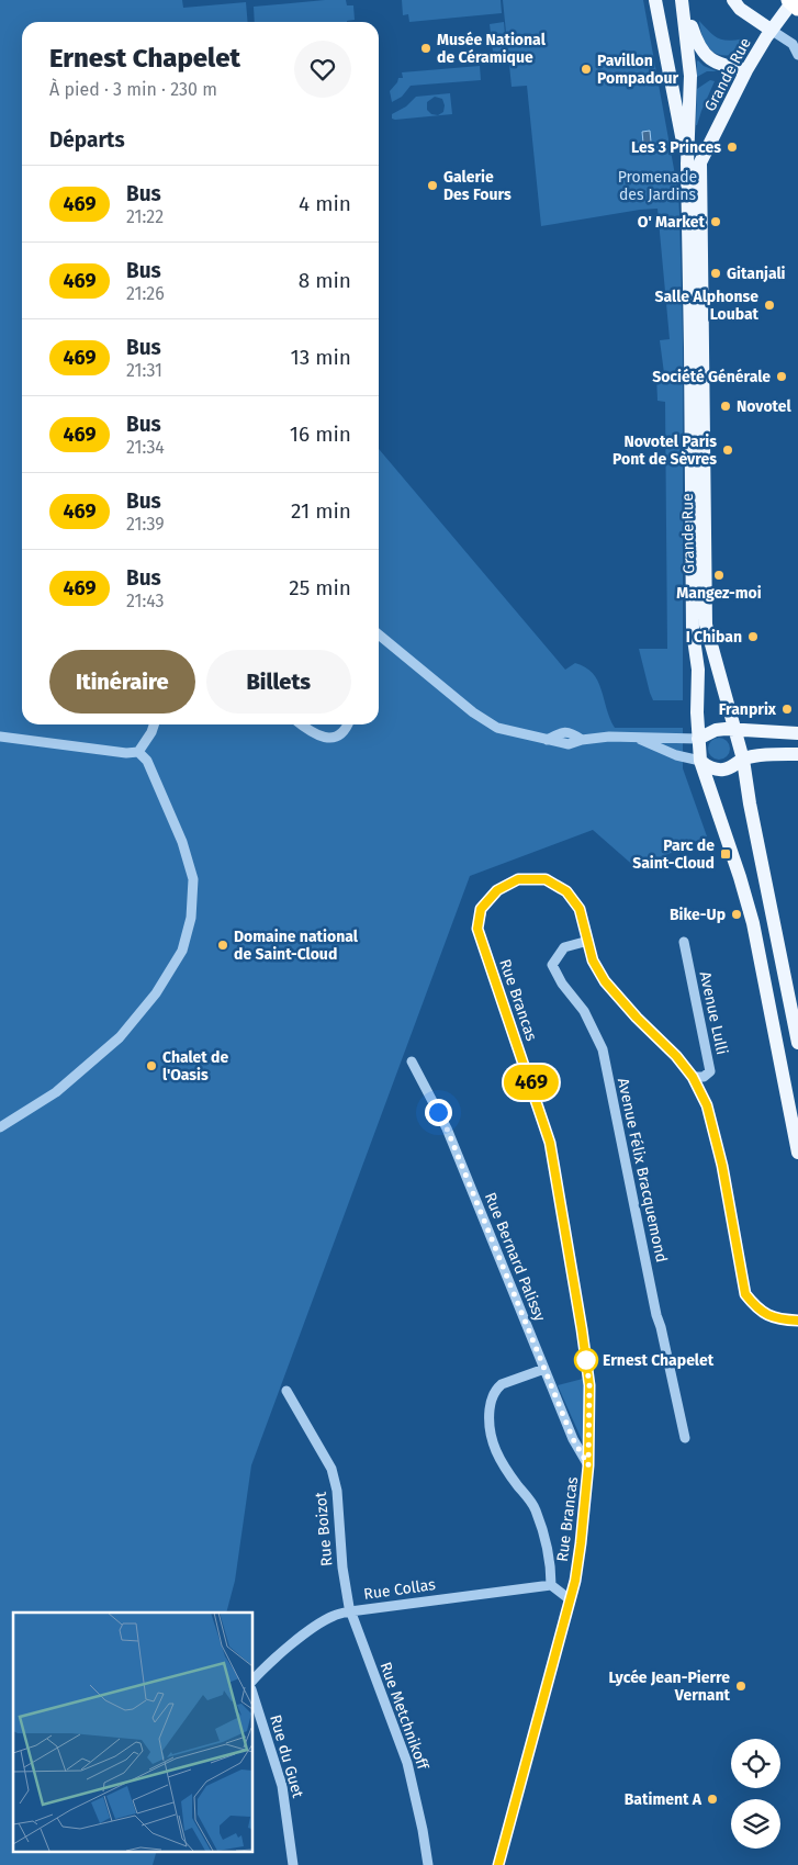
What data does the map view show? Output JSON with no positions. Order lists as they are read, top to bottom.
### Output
{
  "streets": {
    "main road": ["Grande Rue"],
    "street": [
      "Rue Brancas",
      "Avenue Lulli",
      "Avenue Félix Bracquemond",
      "Rue Bernard Palissy",
      "Rue Boizot",
      "Rue Collas",
      "Rue Metchnikoff",
      "Rue du Guet"
    ]
  },
  "crossings": [
    ["Rue Brancas", "Avenue Lulli"],
    ["Rue Brancas", "Avenue Félix Bracquemond"],
    ["Rue Brancas", "Rue Bernard Palissy"],
    ["Rue Boizot", "Rue Collas"],
    ["Rue Boizot", "Rue Metchnikoff"],
    ["Rue Collas", "Rue Metchnikoff"]
  ],
  "parks": ["Promenade des Jardins"],
  "places": {
    "other": [
      "Musée National de Céramique",
      "Pavillon Pompadour",
      "Les 3 Princes",
      "Galerie Des Fours",
      "O' Market",
      "Gitanjali",
      "Salle Alphonse Loubat",
      "Société Générale",
      "Novotel",
      "Novotel Paris Pont de Sèvres",
      "Mangez-moi",
      "I Chiban",
      "Franprix",
      "Bike-Up",
      "Domaine national de Saint-Cloud",
      "Chalet de l'Oasis",
      "Ernest Chapelet",
      "Lycée Jean-Pierre Vernant",
      "Batiment A"
    ],
    "transit": ["Parc de Saint-Cloud"]
  },
  "lines": ["bus line 469"],
  "page": {
    "on_map": "469",
    "heading": [
      ["Ernest Chapelet", "À pied · 3 min · 230 m"],
      "Départs"
    ],
    "list": [
      {
        "mark": "469",
        "name": "Bus",
        "note": "21:22",
        "value": "4 min"
      },
      {
        "mark": "469",
        "name": "Bus",
        "note": "21:26",
        "value": "8 min"
      },
      {
        "mark": "469",
        "name": "Bus",
        "note": "21:31",
        "value": "13 min"
      },
      {
        "mark": "469",
        "name": "Bus",
        "note": "21:34",
        "value": "16 min"
      },
      {
        "mark": "469",
        "name": "Bus",
        "note": "21:39",
        "value": "21 min"
      },
      {
        "mark": "469",
        "name": "Bus",
        "note": "21:43",
        "value": "25 min"
      }
    ],
    "buttons": ["Itinéraire", "Billets"]
  }
}
